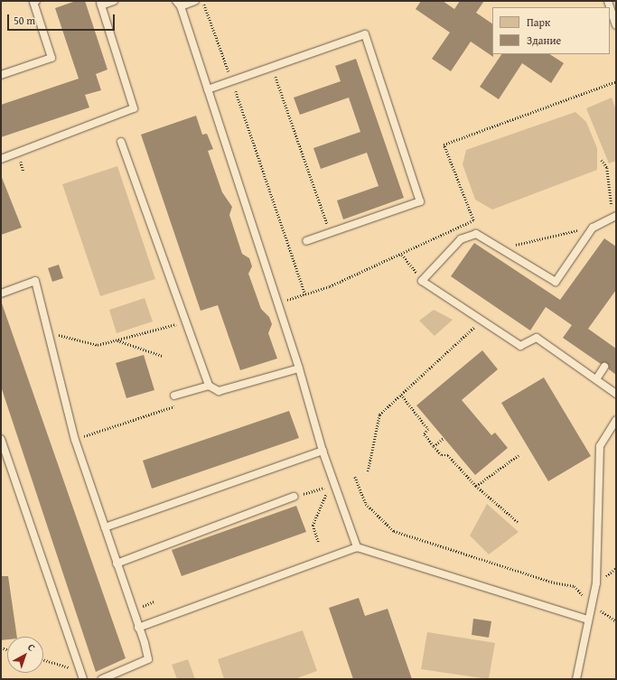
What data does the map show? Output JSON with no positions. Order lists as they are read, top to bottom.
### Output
{
  "legend": ["Парк", "Здание"],
  "scale_bar": "50 m",
  "north": "top right"
}
